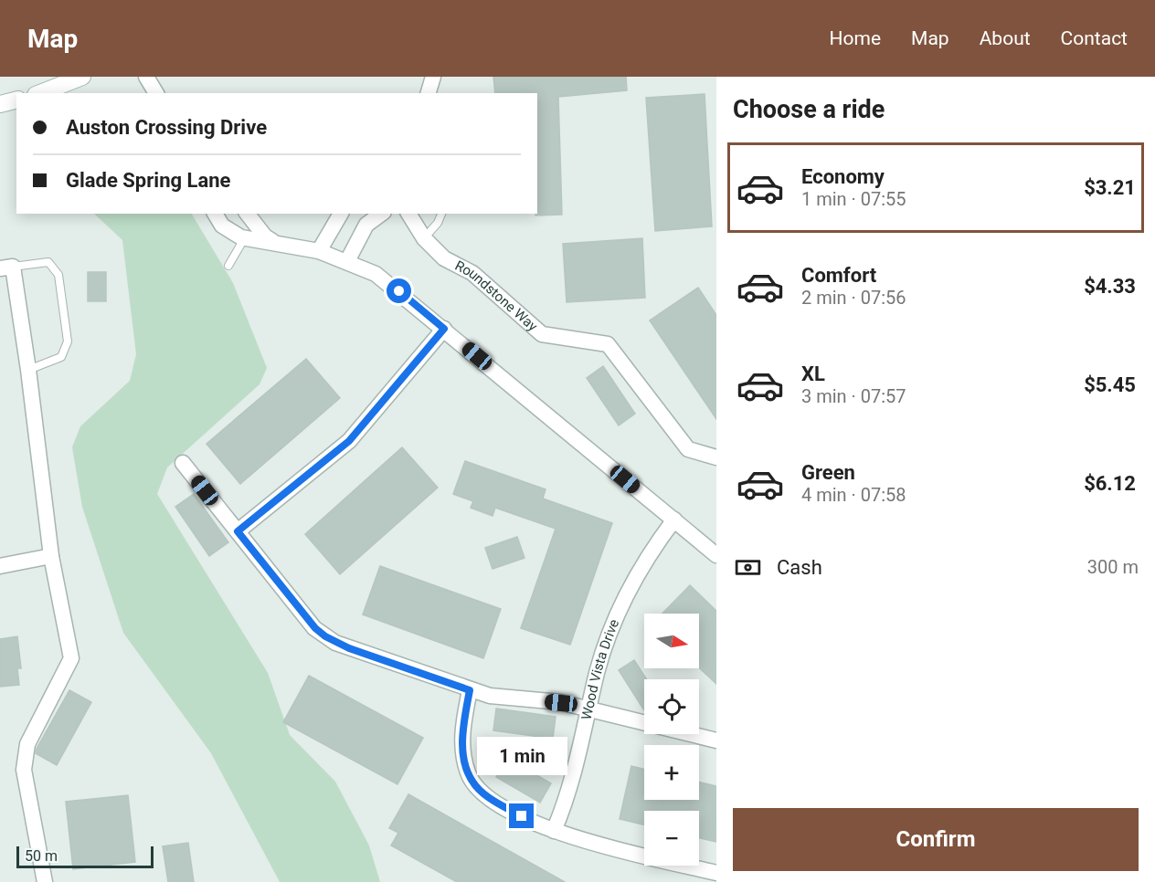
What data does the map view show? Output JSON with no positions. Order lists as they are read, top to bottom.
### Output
{
  "streets": {
    "street": ["Roundstone Way", "Wood Vista Drive"]
  },
  "scale_bar": "50 m",
  "north": "right",
  "page": {
    "header": "Map",
    "nav": [
      "Home",
      "Map",
      "About",
      "Contact"
    ],
    "heading": "Choose a ride",
    "banner": ["Auston Crossing Drive", "Glade Spring Lane"],
    "list": [
      {
        "name": "Economy",
        "note": "1 min · 07:55",
        "value": "$3.21"
      },
      {
        "name": "Comfort",
        "note": "2 min · 07:56",
        "value": "$4.33"
      },
      {
        "name": "XL",
        "note": "3 min · 07:57",
        "value": "$5.45"
      },
      {
        "name": "Green",
        "note": "4 min · 07:58",
        "value": "$6.12"
      }
    ],
    "pay": ["Cash", "300 m"],
    "map_buttons": ["+", "−"],
    "bubble": "1 min",
    "buttons": "Confirm",
    "scale": "50 m"
  }
}
